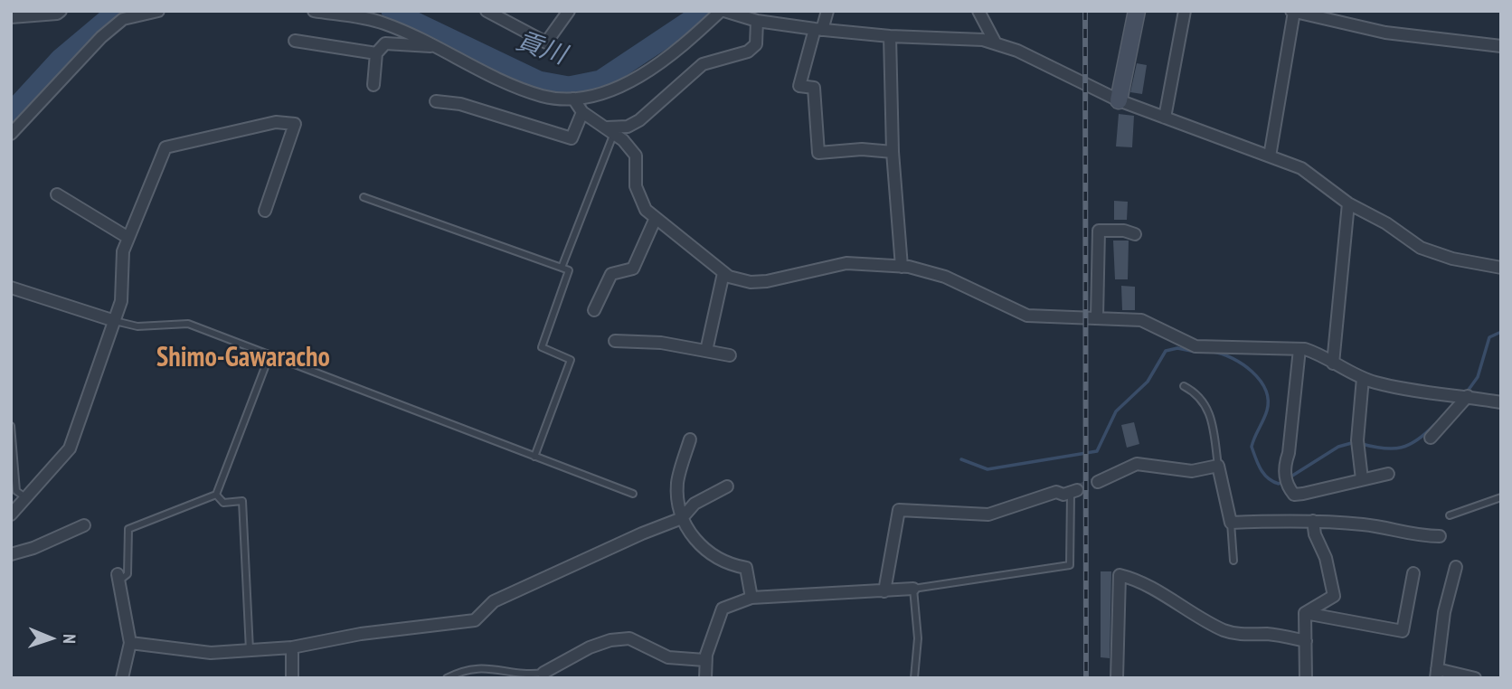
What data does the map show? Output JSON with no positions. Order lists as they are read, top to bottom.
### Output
{
  "districts": ["Shimo-Gawaracho"],
  "water": ["貢川"],
  "north": "right"
}
